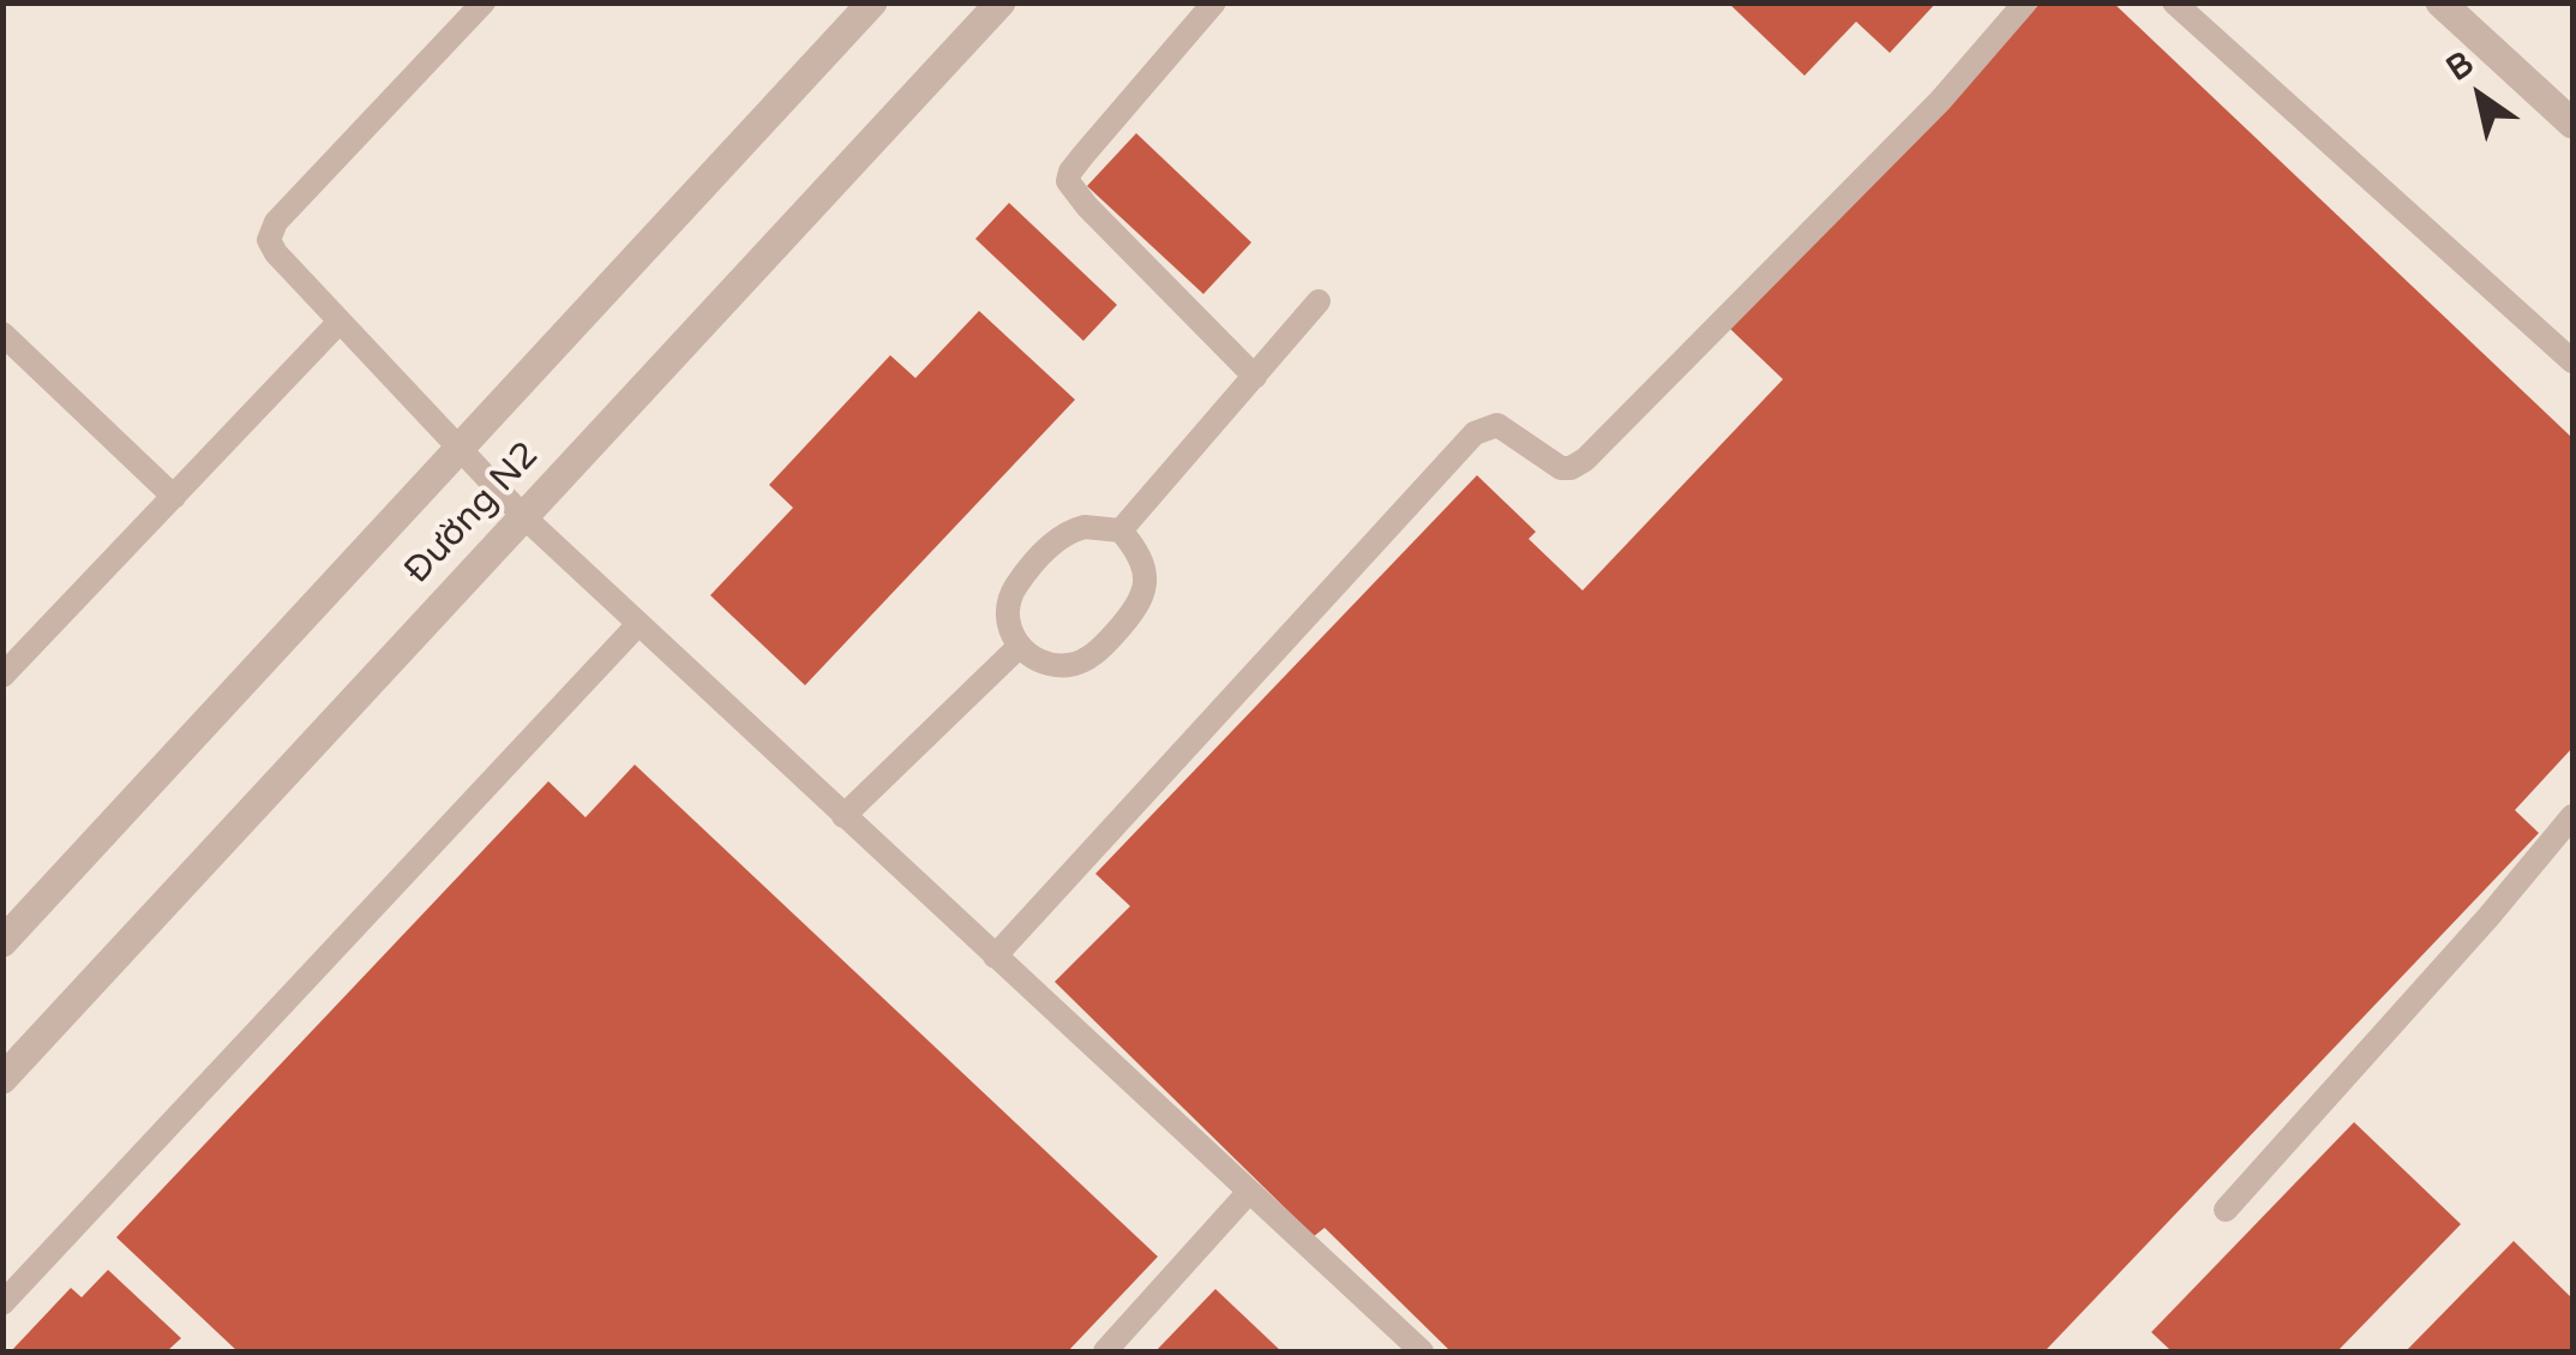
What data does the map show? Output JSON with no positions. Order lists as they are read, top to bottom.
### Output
{
  "streets": {
    "street": ["Đường N2"]
  },
  "north": "top left"
}
